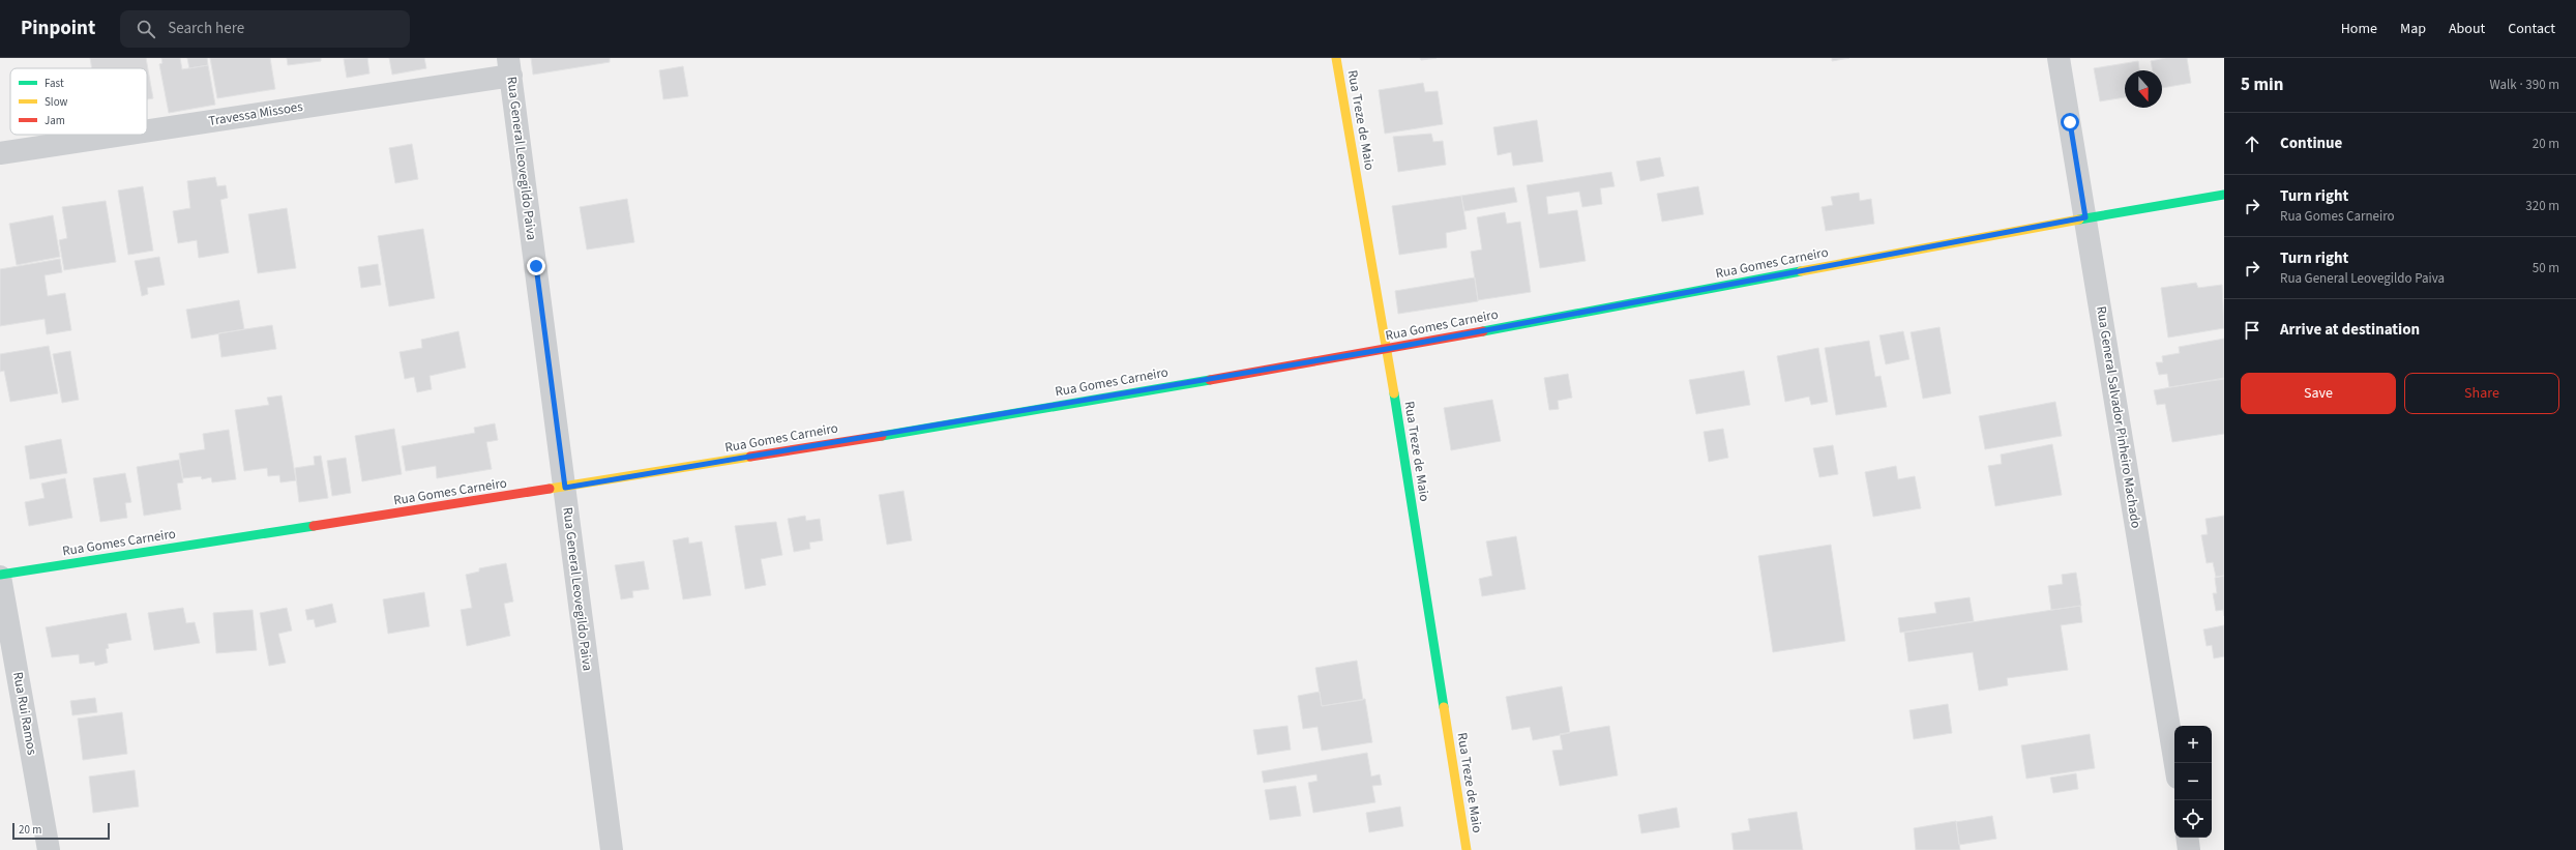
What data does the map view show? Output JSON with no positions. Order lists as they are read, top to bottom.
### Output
{
  "streets": {
    "street": [
      "Travessa Missoes",
      "Rua Treze de Maio",
      "Rua General Leovegildo Paiva",
      "Rua Gomes Carneiro",
      "Rua General Salvador Pinheiro Machado",
      "Rua Rui Ramos"
    ]
  },
  "crossings": [
    ["Travessa Missoes", "Rua General Leovegildo Paiva"],
    ["Rua Treze de Maio", "Rua Gomes Carneiro"],
    ["Rua General Leovegildo Paiva", "Rua Gomes Carneiro"],
    ["Rua Gomes Carneiro", "Rua General Salvador Pinheiro Machado"],
    ["Rua Gomes Carneiro", "Rua Rui Ramos"]
  ],
  "legend": ["Fast", "Slow", "Jam"],
  "scale_bar": "20 m",
  "north": "bottom",
  "page": {
    "header": "Pinpoint",
    "search": "Search here",
    "nav": [
      "Home",
      "Map",
      "About",
      "Contact"
    ],
    "heading": ["5 min", "Walk · 390 m"],
    "list": [
      ["Continue", "20 m"],
      ["Turn right", "Rua Gomes Carneiro", "320 m"],
      ["Turn right", "Rua General Leovegildo Paiva", "50 m"],
      "Arrive at destination"
    ],
    "buttons": ["Save", "Share"],
    "map_buttons": ["+", "−"],
    "scale": "20 m"
  }
}
